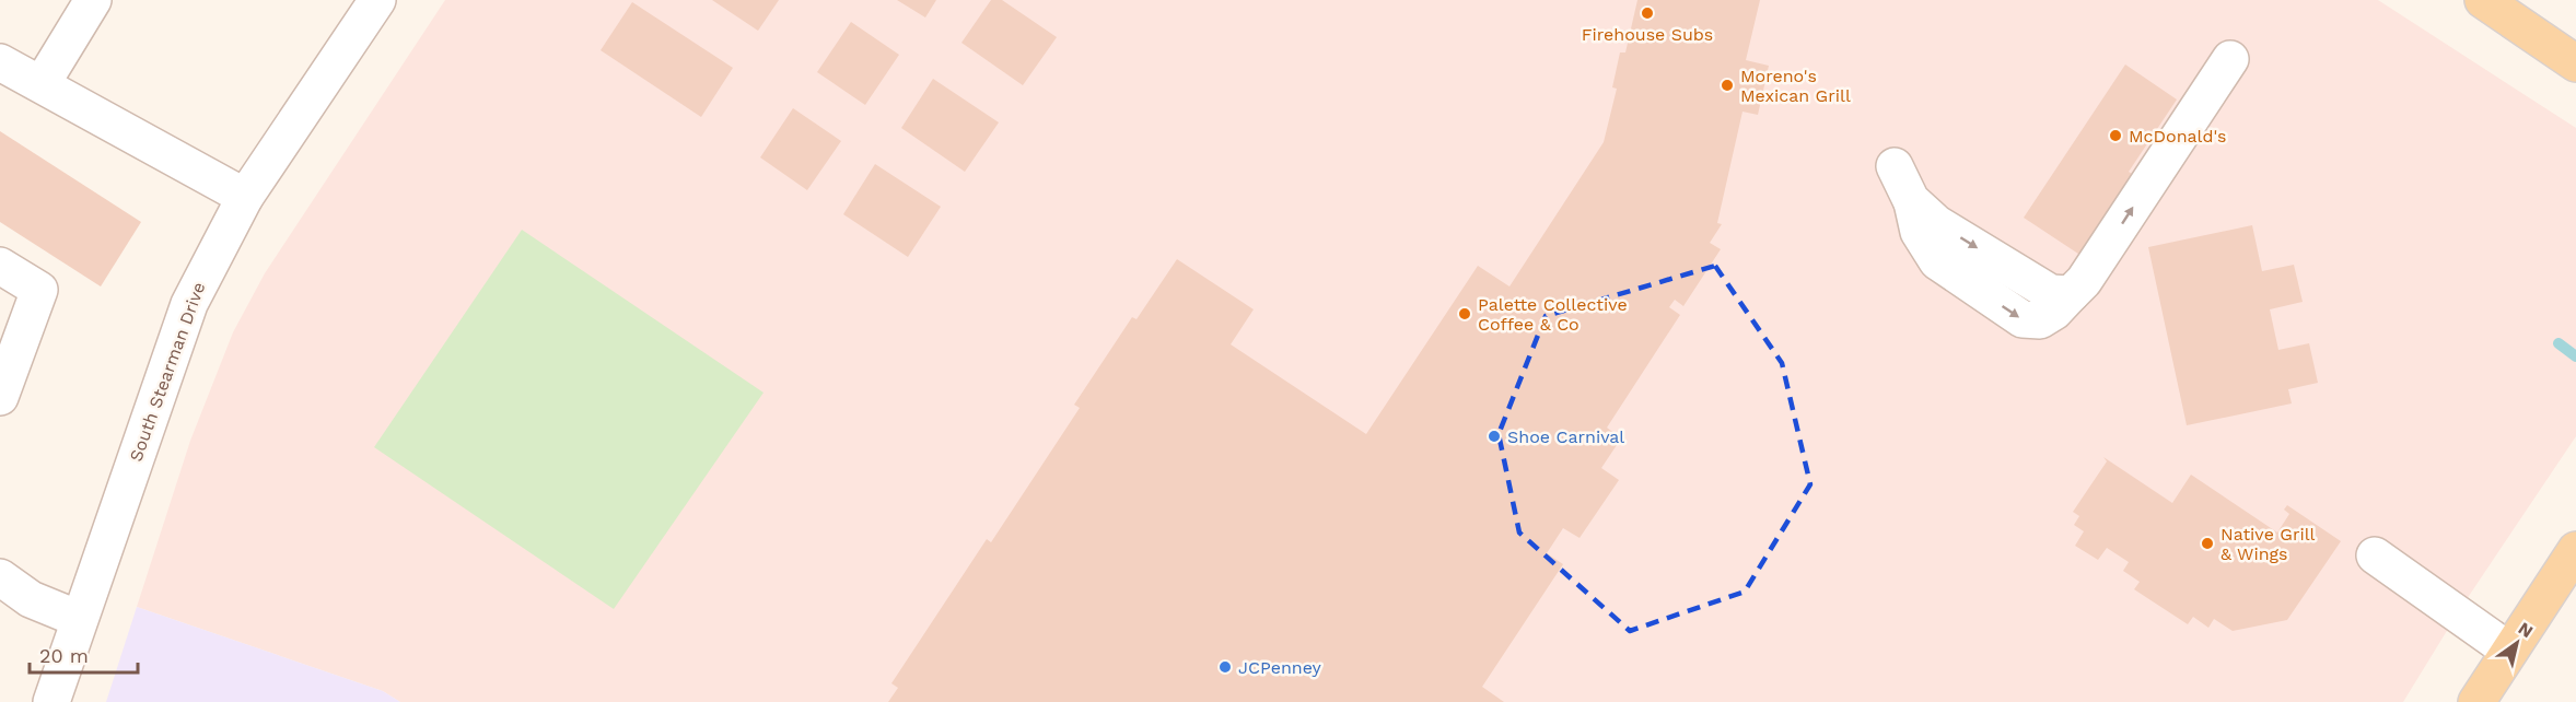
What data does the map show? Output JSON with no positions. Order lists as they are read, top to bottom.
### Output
{
  "streets": {
    "street": ["South Stearman Drive"]
  },
  "places": [
    "Firehouse Subs",
    "Moreno's Mexican Grill",
    "McDonald's",
    "Palette Collective Coffee & Co",
    "Shoe Carnival",
    "Native Grill & Wings",
    "JCPenney"
  ],
  "scale_bar": "20 m",
  "north": "top right"
}
